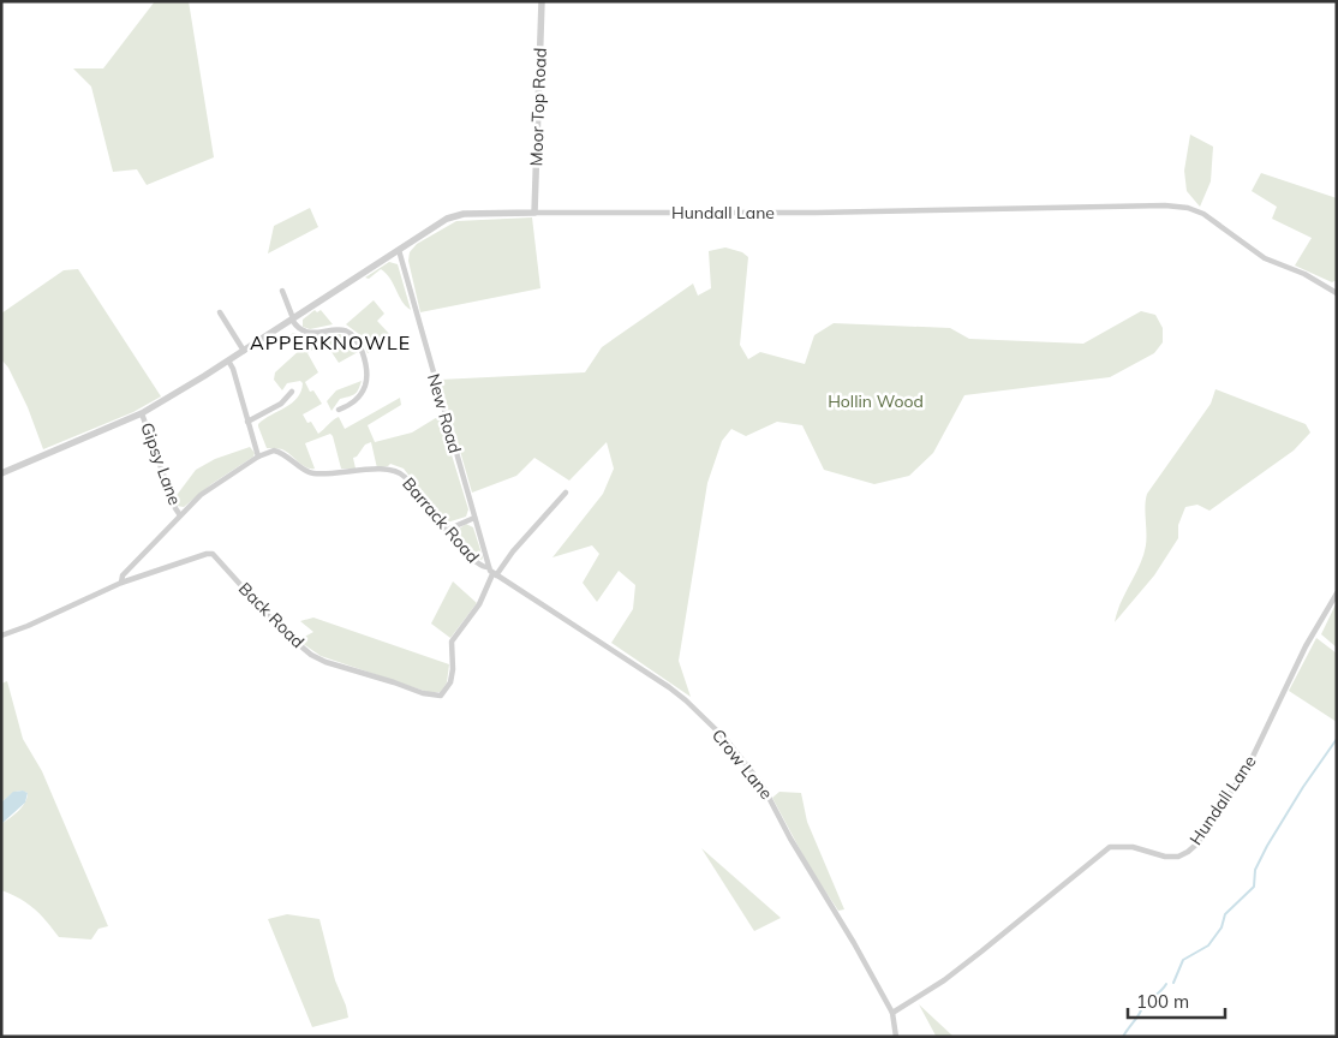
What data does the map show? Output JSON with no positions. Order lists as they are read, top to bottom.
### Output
{
  "streets": {
    "street": [
      "Moor Top Road",
      "Hundall Lane",
      "New Road",
      "Gipsy Lane",
      "Barrack Road",
      "Back Road",
      "Crow Lane"
    ]
  },
  "crossings": [
    ["Moor Top Road", "Hundall Lane"],
    ["Hundall Lane", "New Road"],
    ["Hundall Lane", "Gipsy Lane"],
    ["Hundall Lane", "Crow Lane"],
    ["New Road", "Barrack Road"],
    ["New Road", "Back Road"],
    ["New Road", "Crow Lane"],
    ["Back Road", "Crow Lane"]
  ],
  "districts": ["APPERKNOWLE"],
  "parks": ["Hollin Wood"],
  "scale_bar": "100 m"
}
